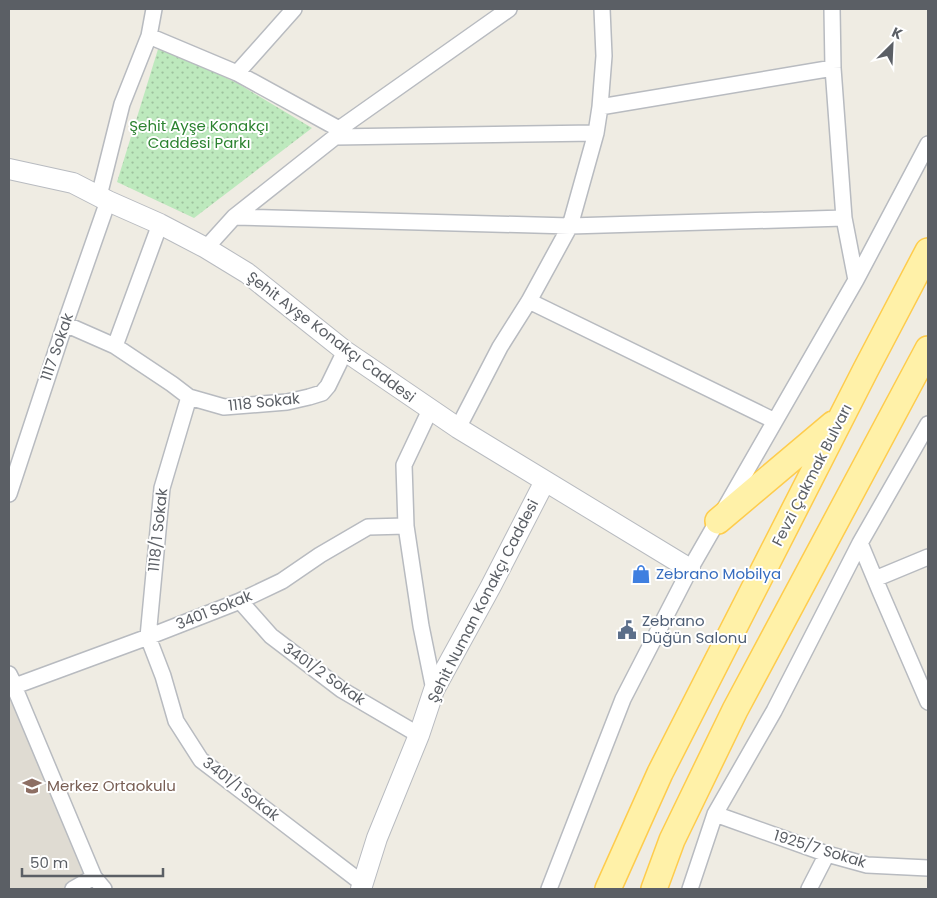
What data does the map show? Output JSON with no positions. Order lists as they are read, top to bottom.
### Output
{
  "streets": {
    "main road": ["Fevzi Çakmak Bulvarı"],
    "street": [
      "Şehit Ayşe Konakçı Caddesi",
      "1117 Sokak",
      "1118 Sokak",
      "1118/1 Sokak",
      "Şehit Numan Konakçı Caddesi",
      "3401 Sokak",
      "3401/2 Sokak",
      "3401/1 Sokak",
      "1925/7 Sokak"
    ]
  },
  "crossings": [
    ["Şehit Ayşe Konakçı Caddesi", "1117 Sokak"],
    ["Şehit Ayşe Konakçı Caddesi", "1118 Sokak"],
    ["Şehit Ayşe Konakçı Caddesi", "Şehit Numan Konakçı Caddesi"],
    ["1117 Sokak", "1118 Sokak"],
    ["1118 Sokak", "1118/1 Sokak"],
    ["1118/1 Sokak", "3401 Sokak"],
    ["1118/1 Sokak", "3401/1 Sokak"],
    ["Şehit Numan Konakçı Caddesi", "3401/2 Sokak"],
    ["Şehit Numan Konakçı Caddesi", "3401/1 Sokak"],
    ["3401 Sokak", "3401/2 Sokak"],
    ["3401 Sokak", "3401/1 Sokak"]
  ],
  "parks": ["Şehit Ayşe Konakçı Caddesi Parkı"],
  "places": {
    "shop": ["Zebrano Mobilya"],
    "public building": ["Zebrano Düğün Salonu"],
    "school or university": ["Merkez Ortaokulu"]
  },
  "scale_bar": "50 m",
  "north": "top right"
}
